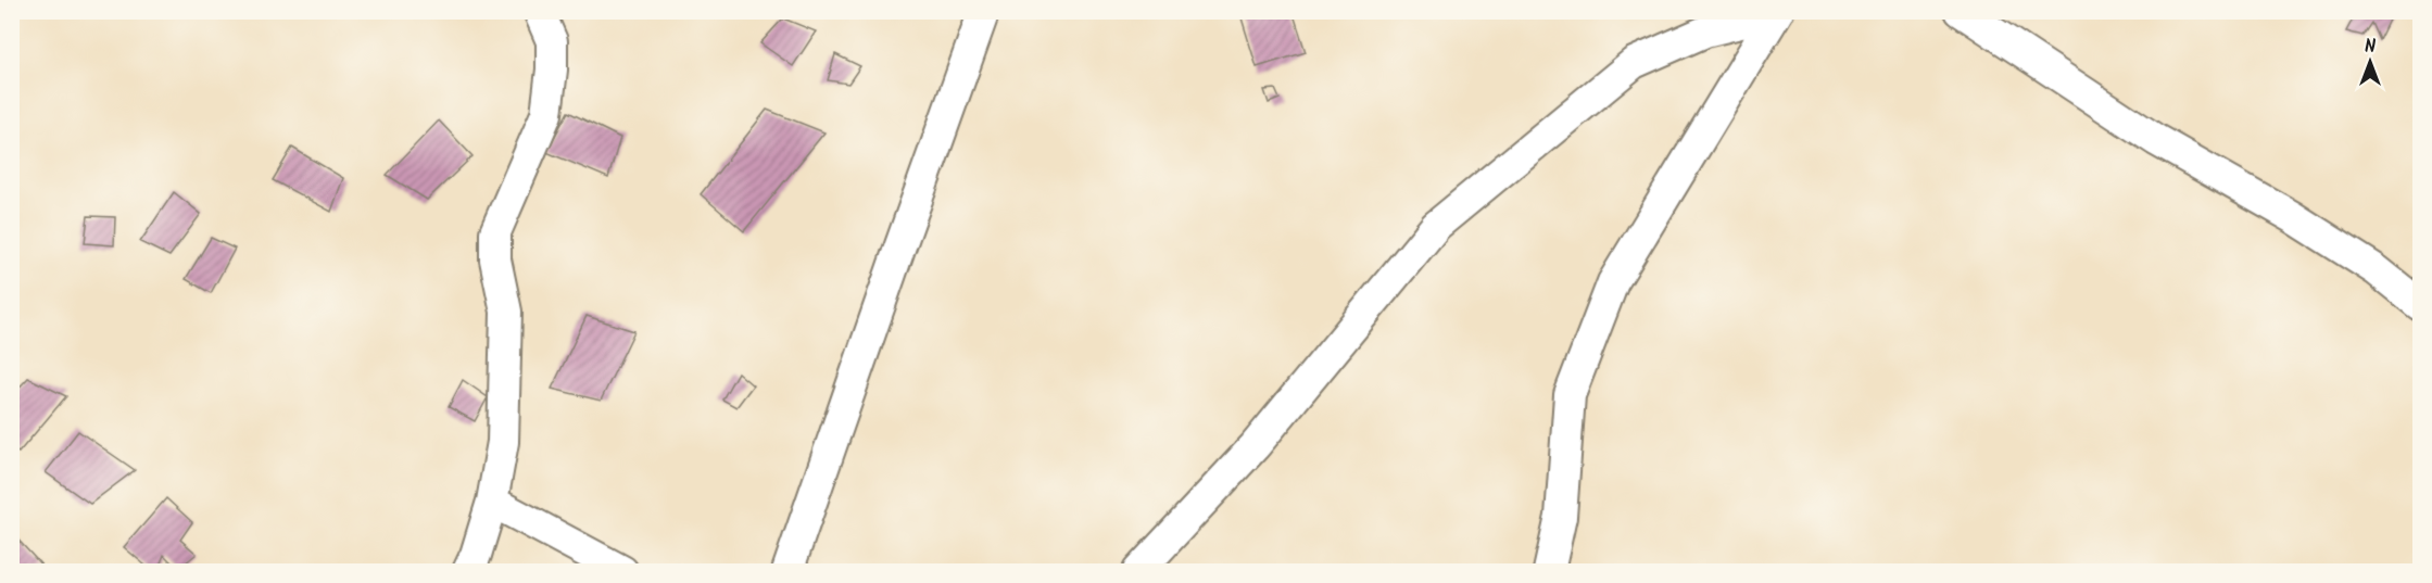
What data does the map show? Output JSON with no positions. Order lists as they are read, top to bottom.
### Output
{
  "north": "top"
}
